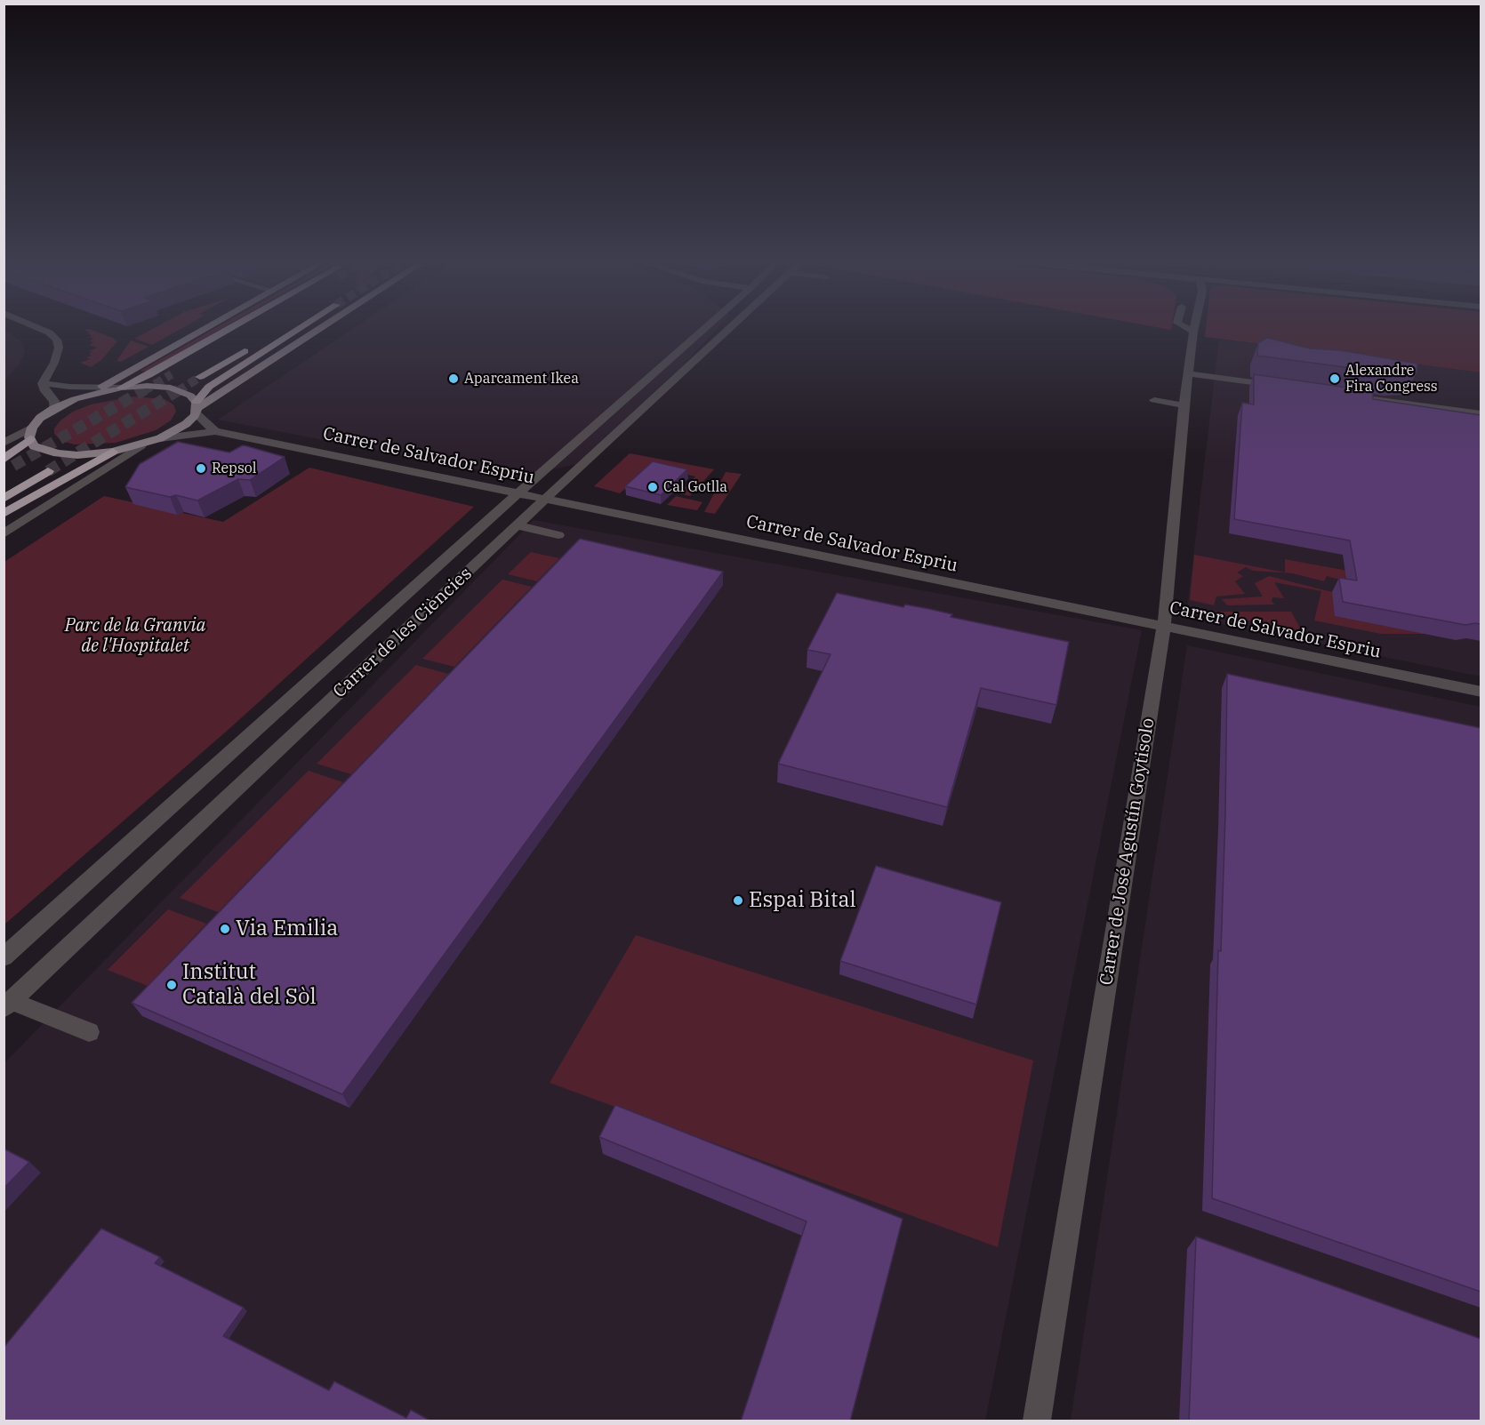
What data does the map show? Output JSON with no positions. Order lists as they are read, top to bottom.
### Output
{
  "streets": {
    "street": ["Carrer de Salvador Espriu", "Carrer de les Ciències", "Carrer de José Agustín Goytisolo"]
  },
  "crossings": [
    ["Carrer de Salvador Espriu", "Carrer de les Ciències"],
    ["Carrer de Salvador Espriu", "Carrer de José Agustín Goytisolo"]
  ],
  "parks": ["Parc de la Granvia de l'Hospitalet"],
  "places": [
    "Aparcament Ikea",
    "Alexandre Fira Congress",
    "Repsol",
    "Cal Gotlla",
    "Espai Bital",
    "Via Emilia",
    "Institut Català del Sòl"
  ]
}
